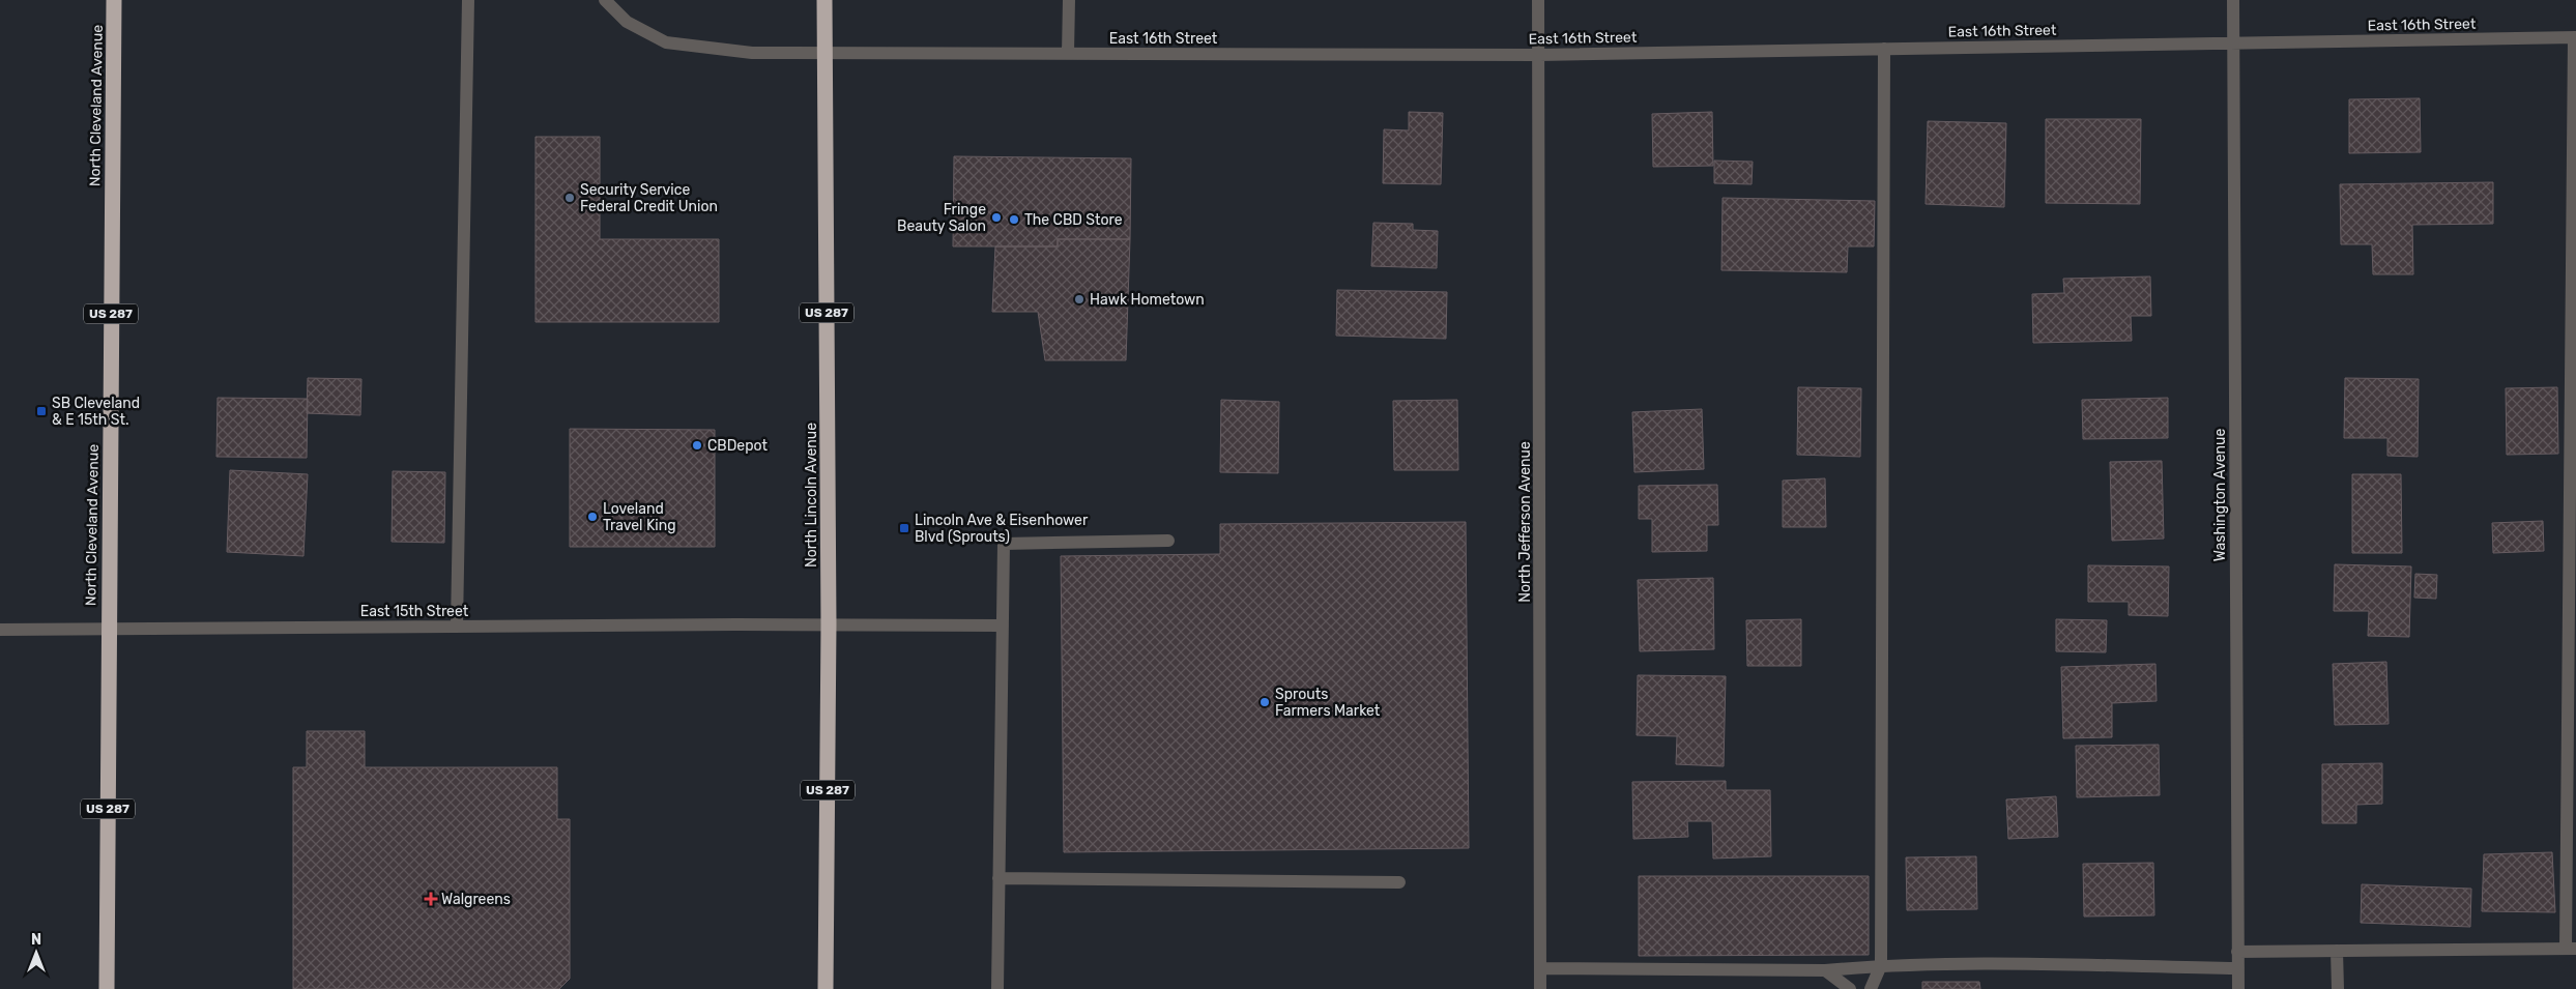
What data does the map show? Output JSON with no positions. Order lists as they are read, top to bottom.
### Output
{
  "streets": {
    "highway": ["North Cleveland Avenue", "US 287", "North Lincoln Avenue"],
    "street": [
      "East 16th Street",
      "Washington Avenue",
      "North Jefferson Avenue",
      "East 15th Street"
    ]
  },
  "crossings": [
    ["East 16th Street", "North Lincoln Avenue"],
    ["East 16th Street", "Washington Avenue"],
    ["East 16th Street", "North Jefferson Avenue"],
    ["North Cleveland Avenue", "East 15th Street"],
    ["North Lincoln Avenue", "East 15th Street"]
  ],
  "places": {
    "other": [
      "Security Service Federal Credit Union",
      "Fringe Beauty Salon",
      "The CBD Store",
      "Hawk Hometown",
      "CBDepot",
      "Loveland Travel King",
      "Sprouts Farmers Market"
    ],
    "transit": ["SB Cleveland & E 15th St.", "Lincoln Ave & Eisenhower Blvd (Sprouts)"],
    "health": ["Walgreens"]
  },
  "north": "top"
}
